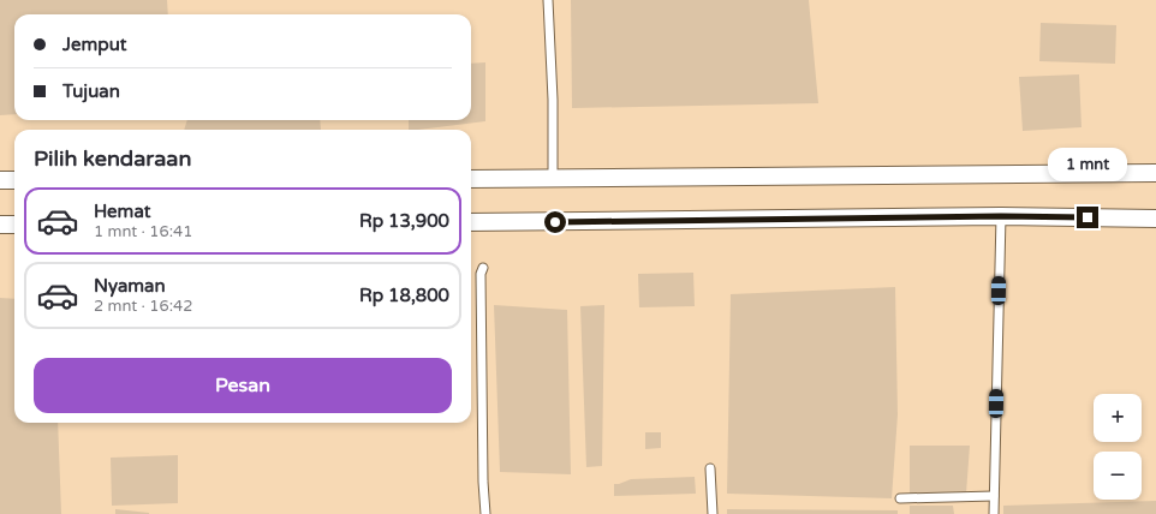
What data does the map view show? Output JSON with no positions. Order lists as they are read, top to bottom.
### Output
{
  "page": {
    "banner": ["Jemput", "Tujuan"],
    "heading": "Pilih kendaraan",
    "bubble": "1 mnt",
    "list": [
      {
        "name": "Hemat",
        "note": "1 mnt · 16:41",
        "value": "Rp 13,900"
      },
      {
        "name": "Nyaman",
        "note": "2 mnt · 16:42",
        "value": "Rp 18,800"
      }
    ],
    "buttons": "Pesan",
    "map_buttons": ["+", "−"]
  }
}
